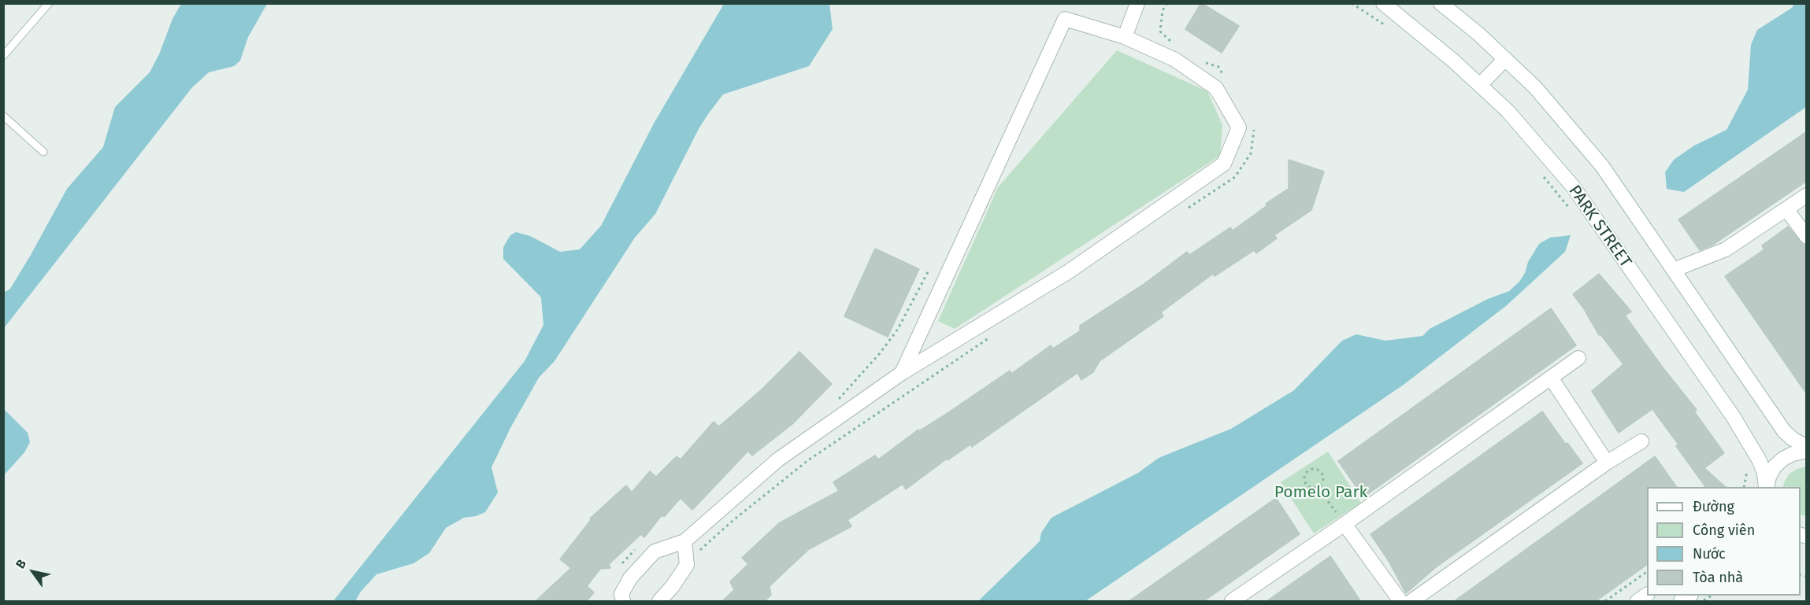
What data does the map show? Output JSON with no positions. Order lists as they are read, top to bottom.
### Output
{
  "streets": {
    "street": ["PARK STREET"]
  },
  "parks": ["Pomelo Park"],
  "legend": [
    "Đường",
    "Công viên",
    "Nước",
    "Tòa nhà"
  ],
  "north": "top left"
}
